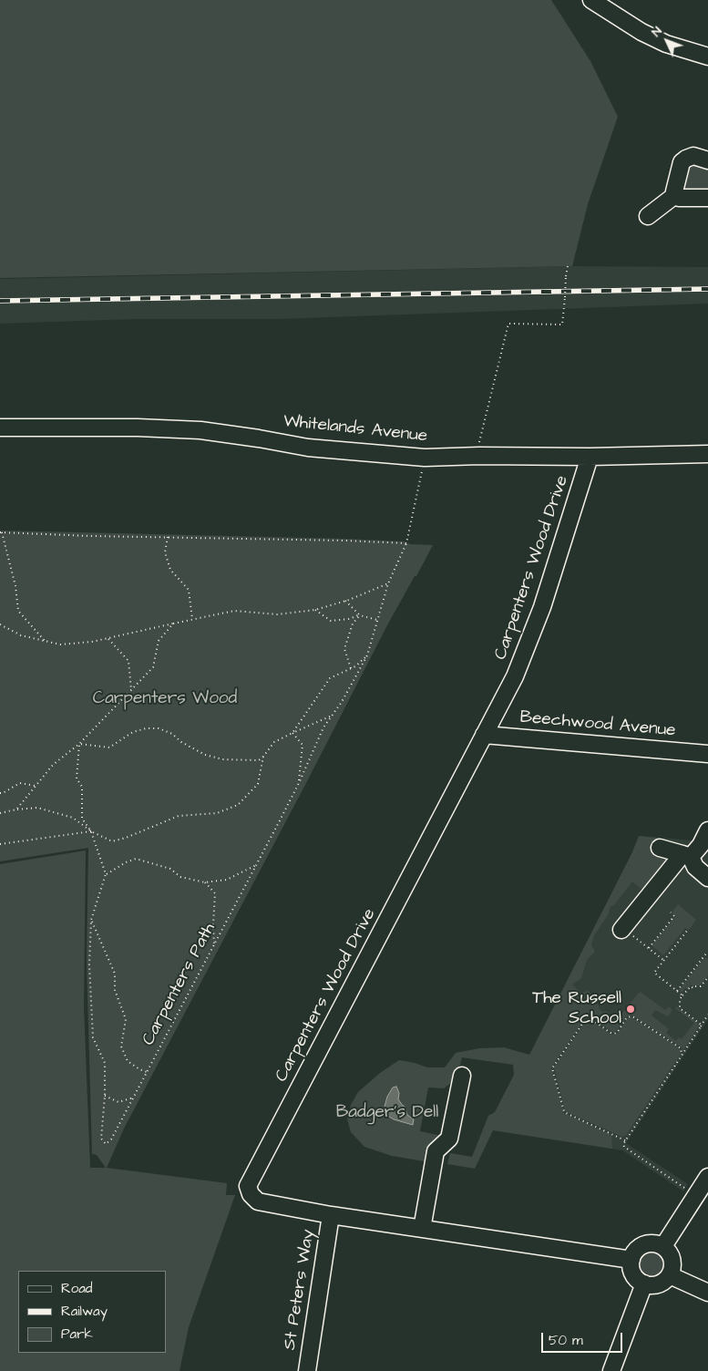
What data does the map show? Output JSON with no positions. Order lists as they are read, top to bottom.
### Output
{
  "streets": {
    "street": [
      "Whitelands Avenue",
      "Carpenters Wood Drive",
      "Beechwood Avenue",
      "St Peters Way"
    ],
    "path": ["Carpenters Path"]
  },
  "crossings": [
    ["Whitelands Avenue", "Carpenters Wood Drive"],
    ["Whitelands Avenue", "Carpenters Path"],
    ["Carpenters Wood Drive", "Beechwood Avenue"],
    ["Carpenters Wood Drive", "St Peters Way"]
  ],
  "parks": ["Carpenters Wood", "Badger's Dell"],
  "places": ["The Russell School"],
  "legend": ["Road", "Railway", "Park"],
  "scale_bar": "50 m",
  "north": "top left"
}
